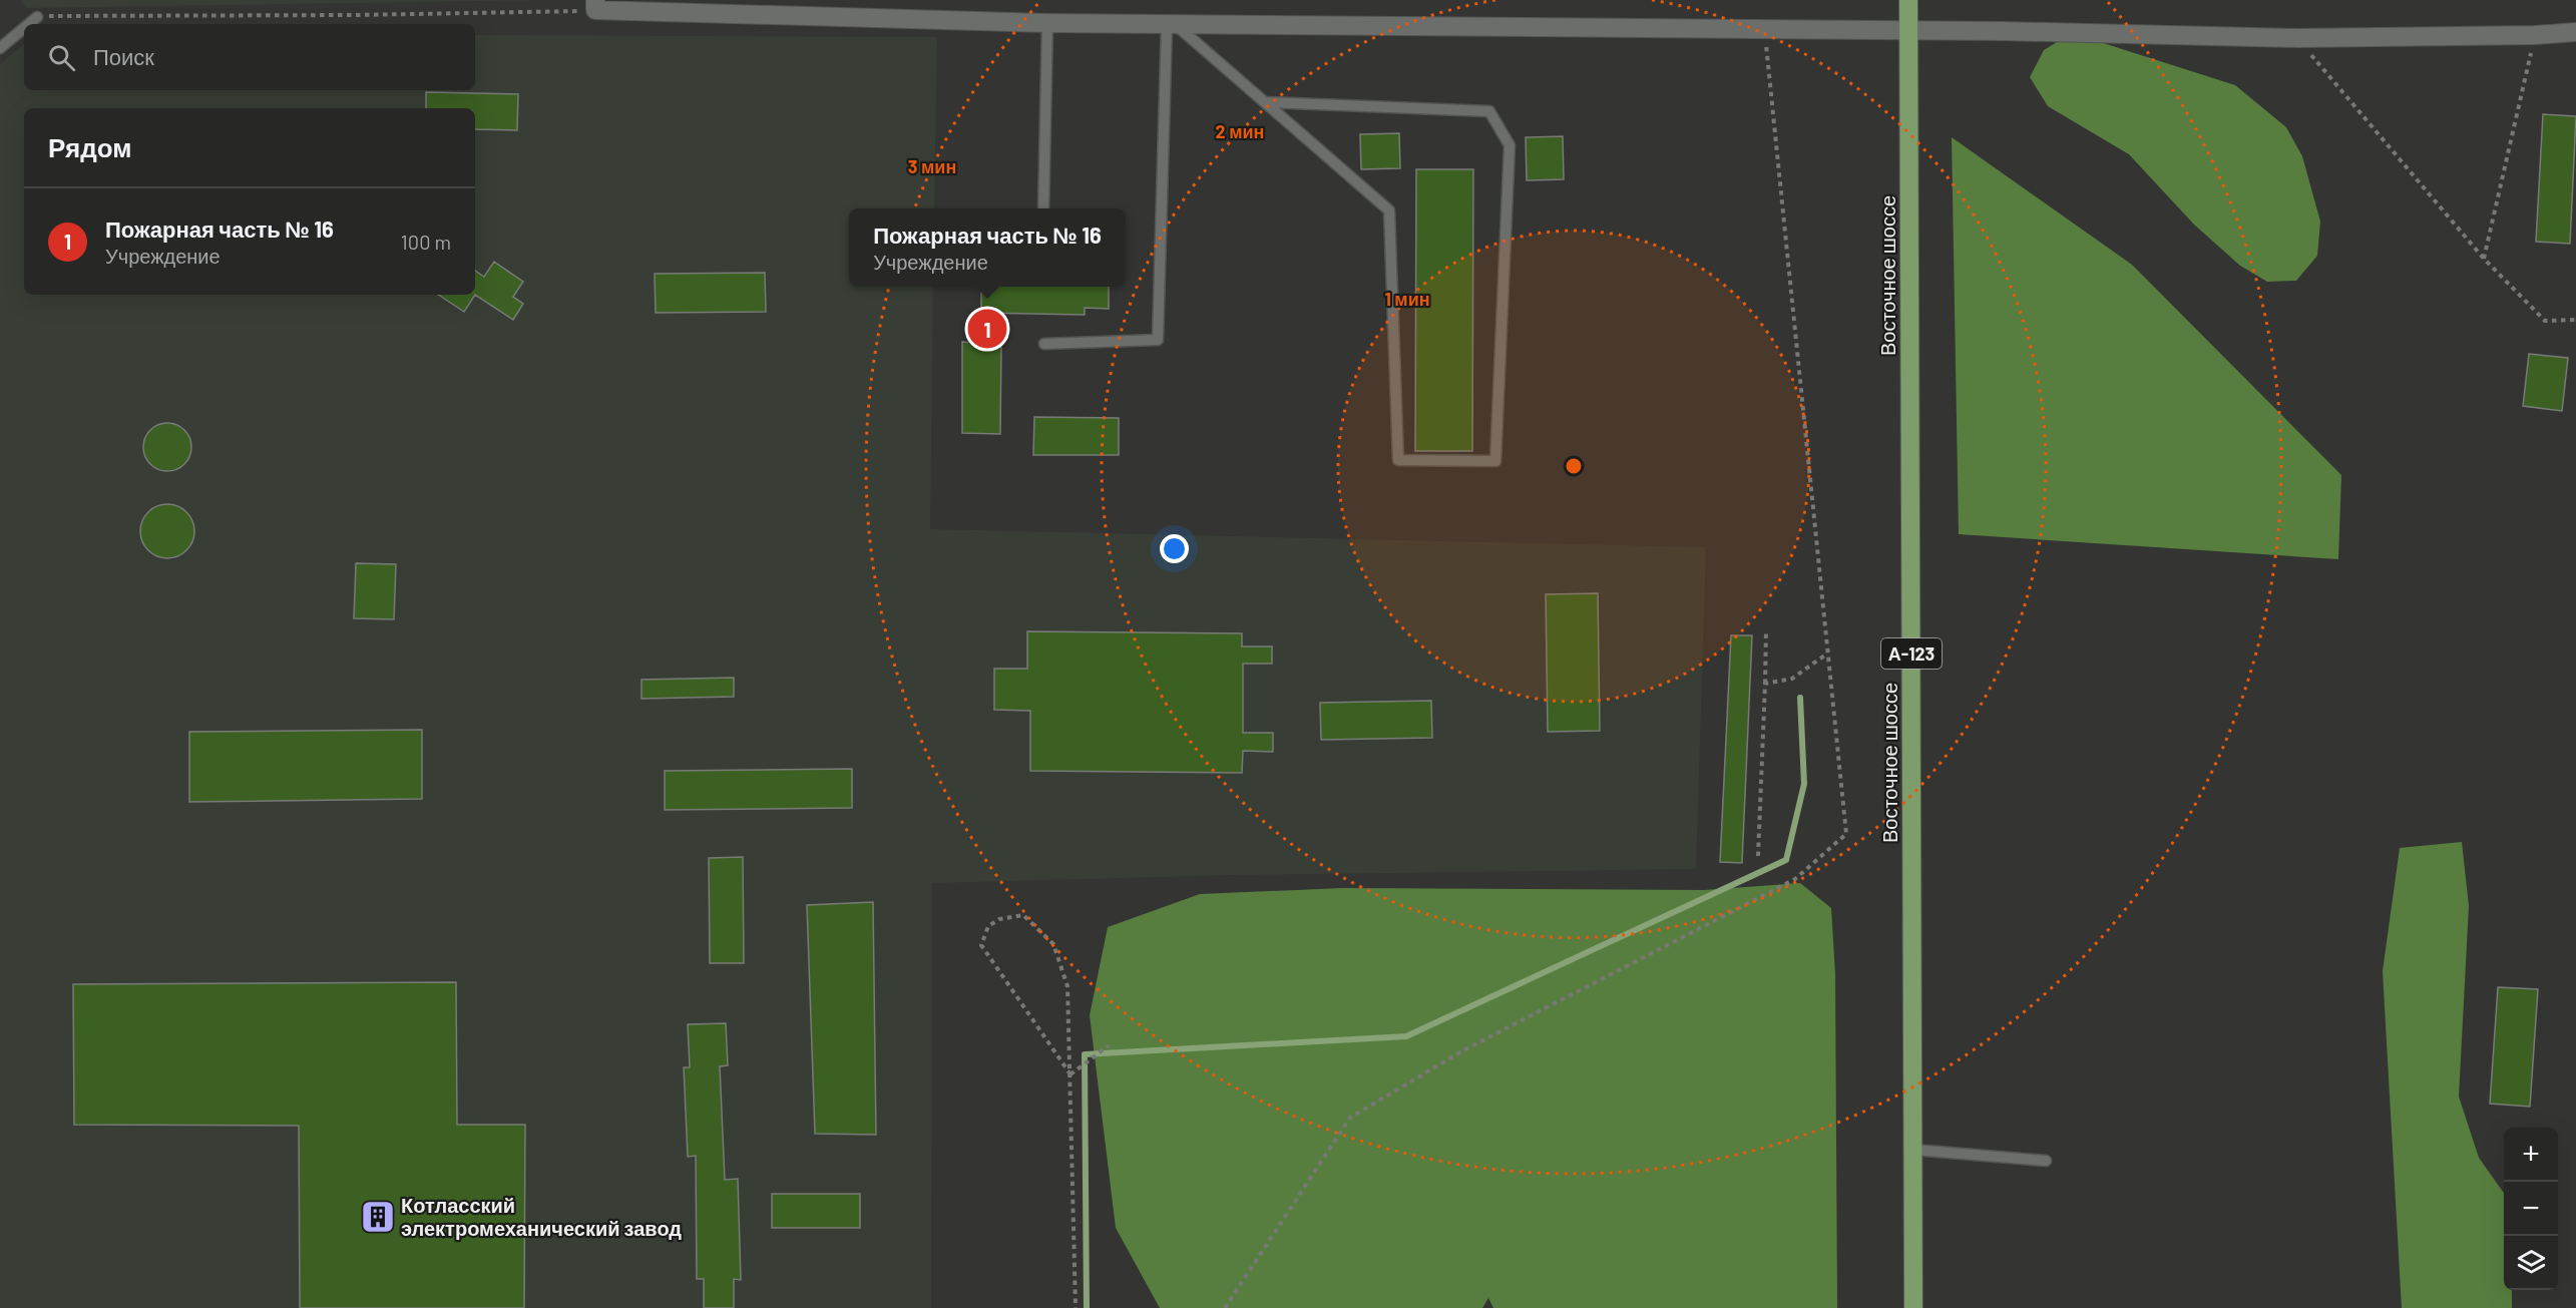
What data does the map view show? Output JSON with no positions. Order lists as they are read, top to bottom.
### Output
{
  "streets": {
    "main road": ["Восточное шоссе", "А-123"]
  },
  "places": {
    "building": ["Котласский электромеханический завод"]
  },
  "page": {
    "search": "Поиск",
    "heading": "Рядом",
    "list": [
      {
        "mark": "1",
        "name": "Пожарная часть № 16",
        "note": "Учреждение",
        "value": "100 m"
      }
    ],
    "popup": ["Пожарная часть № 16", "Учреждение"],
    "pins": "1",
    "map_buttons": ["+", "−"]
  },
  "rings": ["2 мин", "3 мин", "1 мин"]
}
